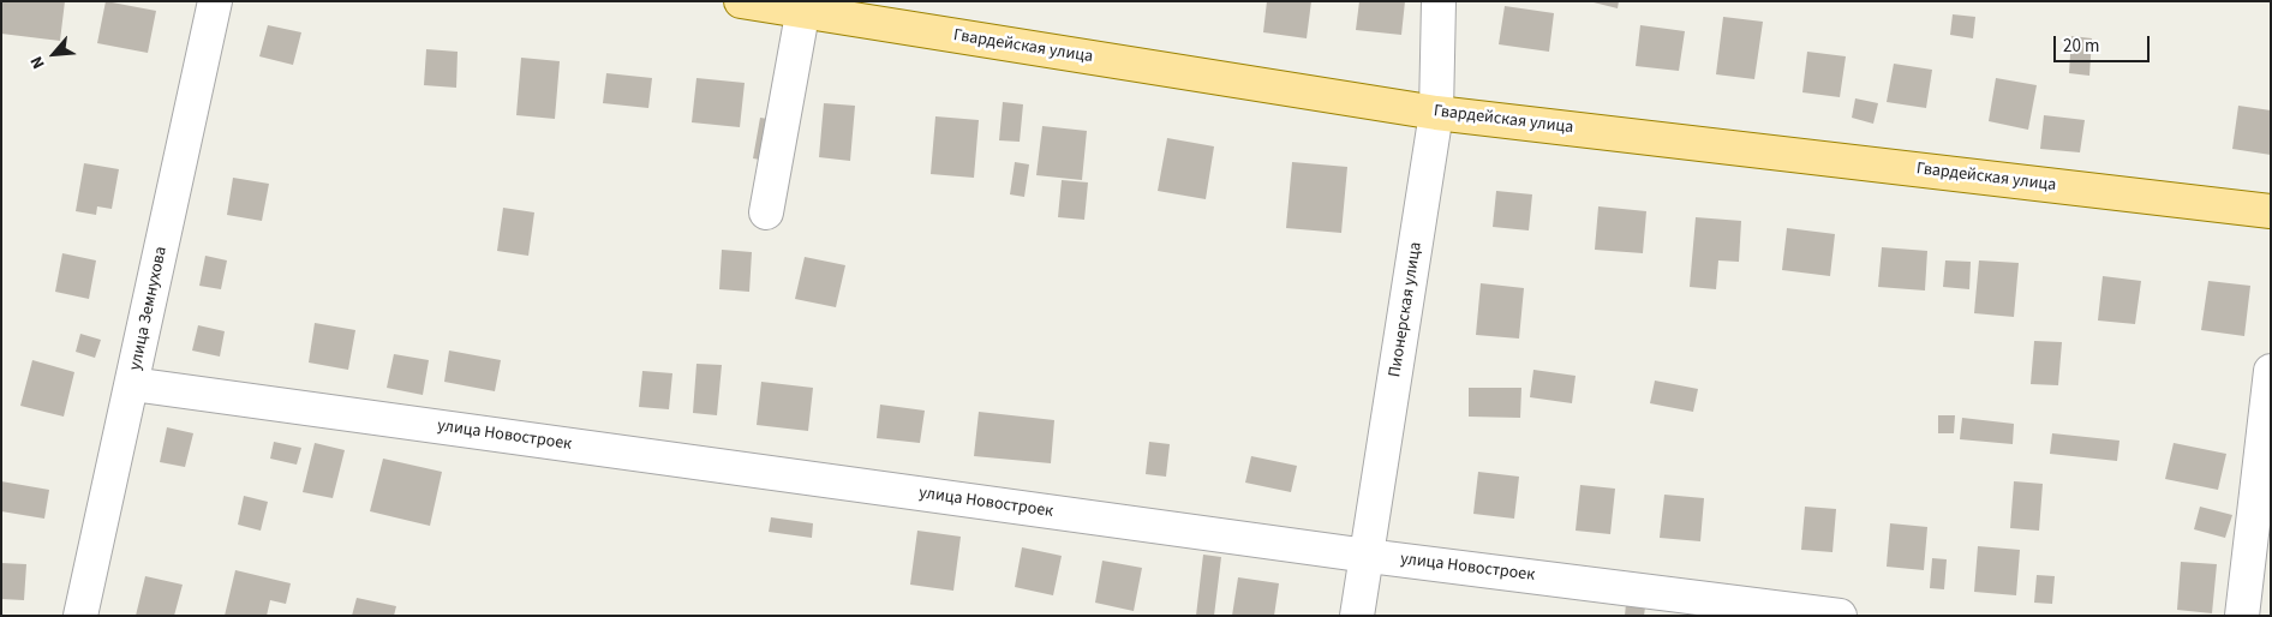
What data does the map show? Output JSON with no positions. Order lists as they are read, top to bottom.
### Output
{
  "streets": {
    "main road": ["Гвардейская улица"],
    "street": ["улица Земнухова", "Пионерская улица", "улица Новостроек"]
  },
  "crossings": [
    ["Гвардейская улица", "Пионерская улица"],
    ["улица Земнухова", "улица Новостроек"],
    ["Пионерская улица", "улица Новостроек"]
  ],
  "scale_bar": "20 m",
  "north": "bottom left"
}
